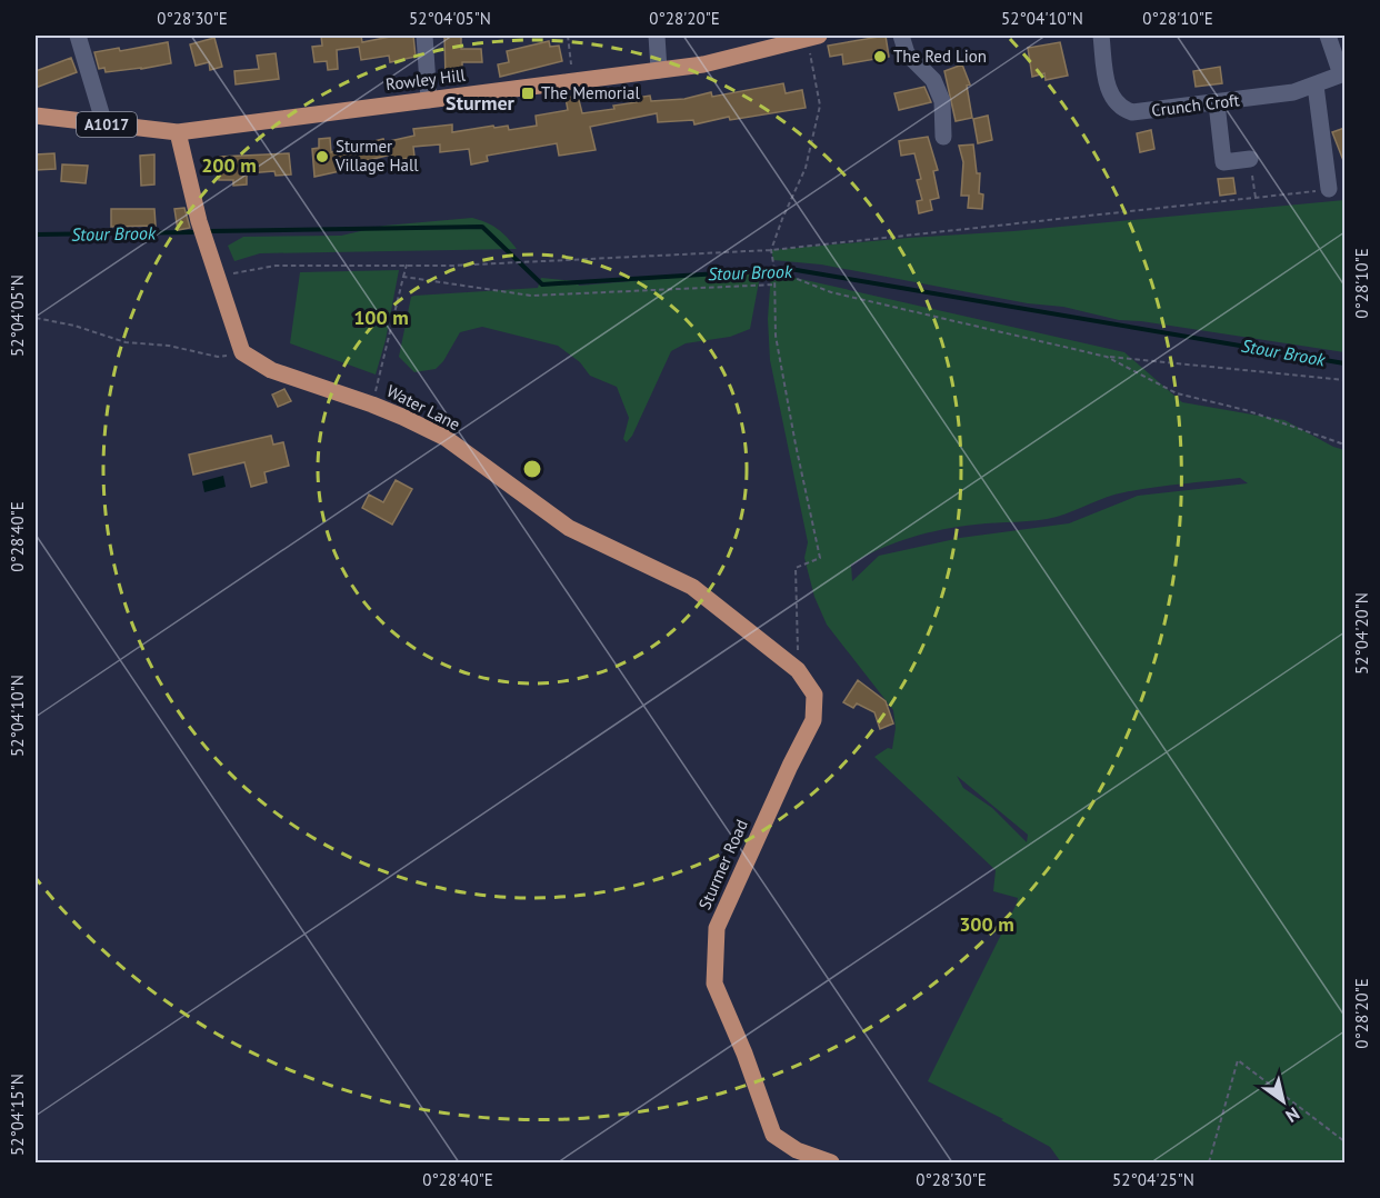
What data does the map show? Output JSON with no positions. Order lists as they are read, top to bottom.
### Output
{
  "streets": {
    "main road": [
      "Rowley Hill",
      "A1017",
      "Water Lane",
      "Sturmer Road"
    ],
    "street": ["Crunch Croft"]
  },
  "crossings": [
    ["Water Lane", "Sturmer Road"]
  ],
  "districts": ["Sturmer"],
  "water": ["Stour Brook"],
  "places": {
    "other": ["The Red Lion", "Sturmer Village Hall"],
    "transit": ["The Memorial"]
  },
  "north": "bottom right",
  "coordinates": [
    "0°28'30\"E",
    "52°04'05\"N",
    "0°28'20\"E",
    "52°04'10\"N",
    "0°28'10\"E",
    "0°28'40\"E",
    "52°04'20\"N",
    "52°04'15\"N",
    "52°04'25\"N"
  ],
  "rings": ["200 m", "100 m", "300 m"]
}
